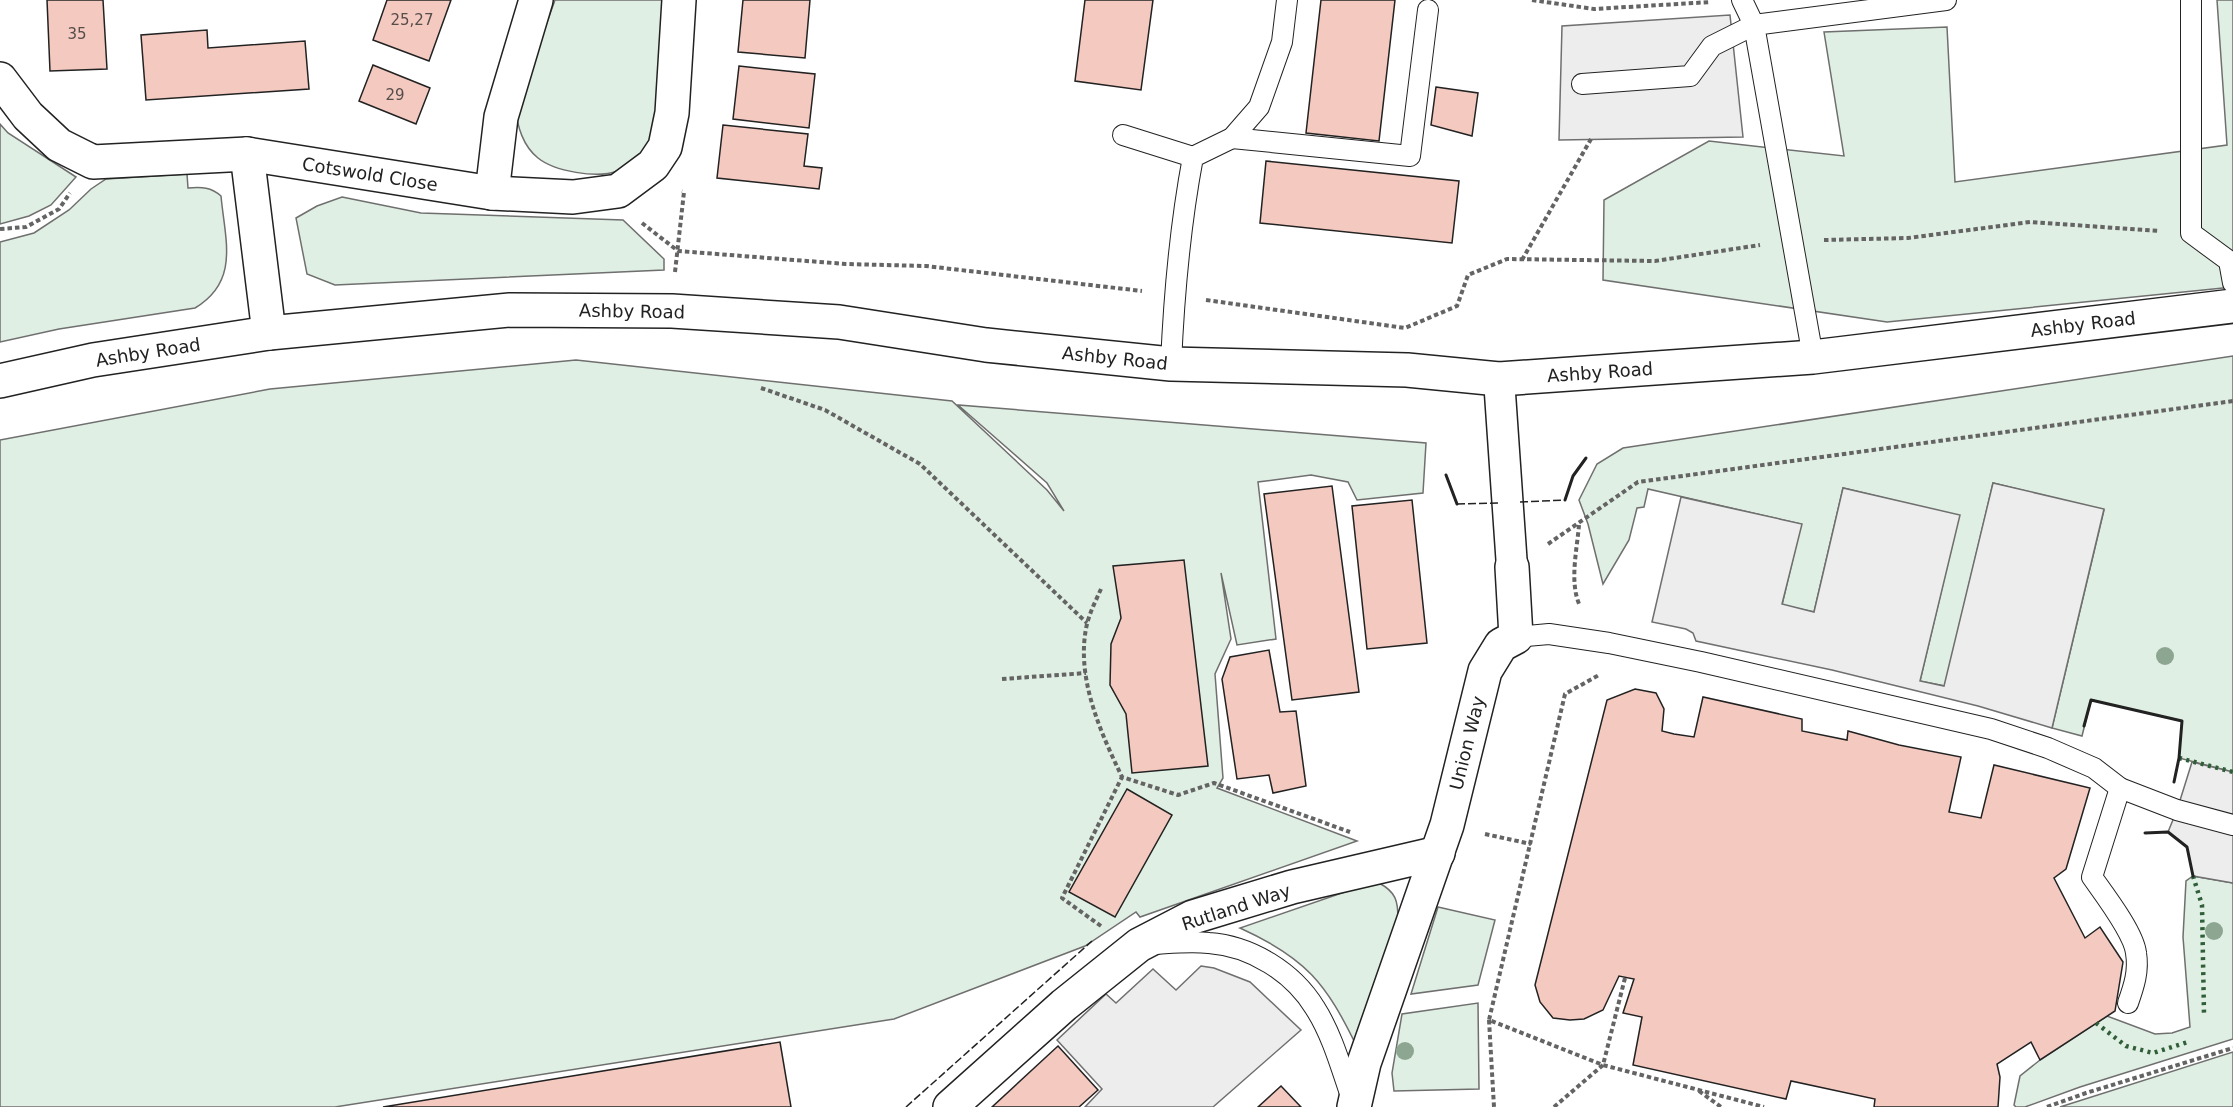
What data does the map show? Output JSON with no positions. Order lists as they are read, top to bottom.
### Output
{
  "streets": {
    "street": [
      "Cotswold Close",
      "Ashby Road",
      "Union Way",
      "Rutland Way"
    ]
  },
  "crossings": [
    ["Union Way", "Rutland Way"]
  ],
  "house_numbers": ["25,27", "35", "29"]
}
